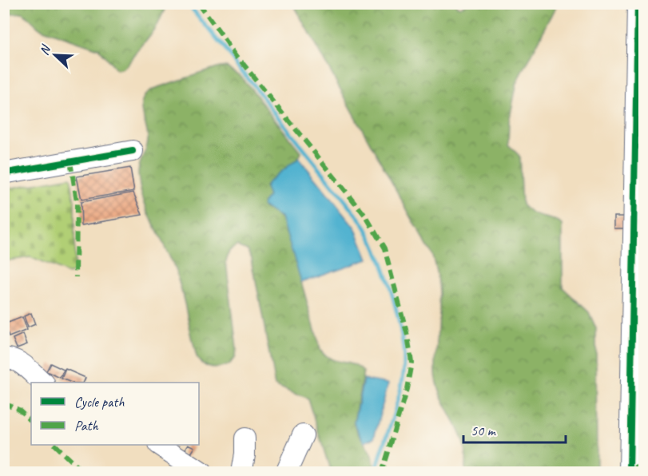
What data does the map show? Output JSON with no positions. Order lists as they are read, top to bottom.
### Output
{
  "legend": ["Cycle path", "Path"],
  "scale_bar": "50 m",
  "north": "top left"
}
